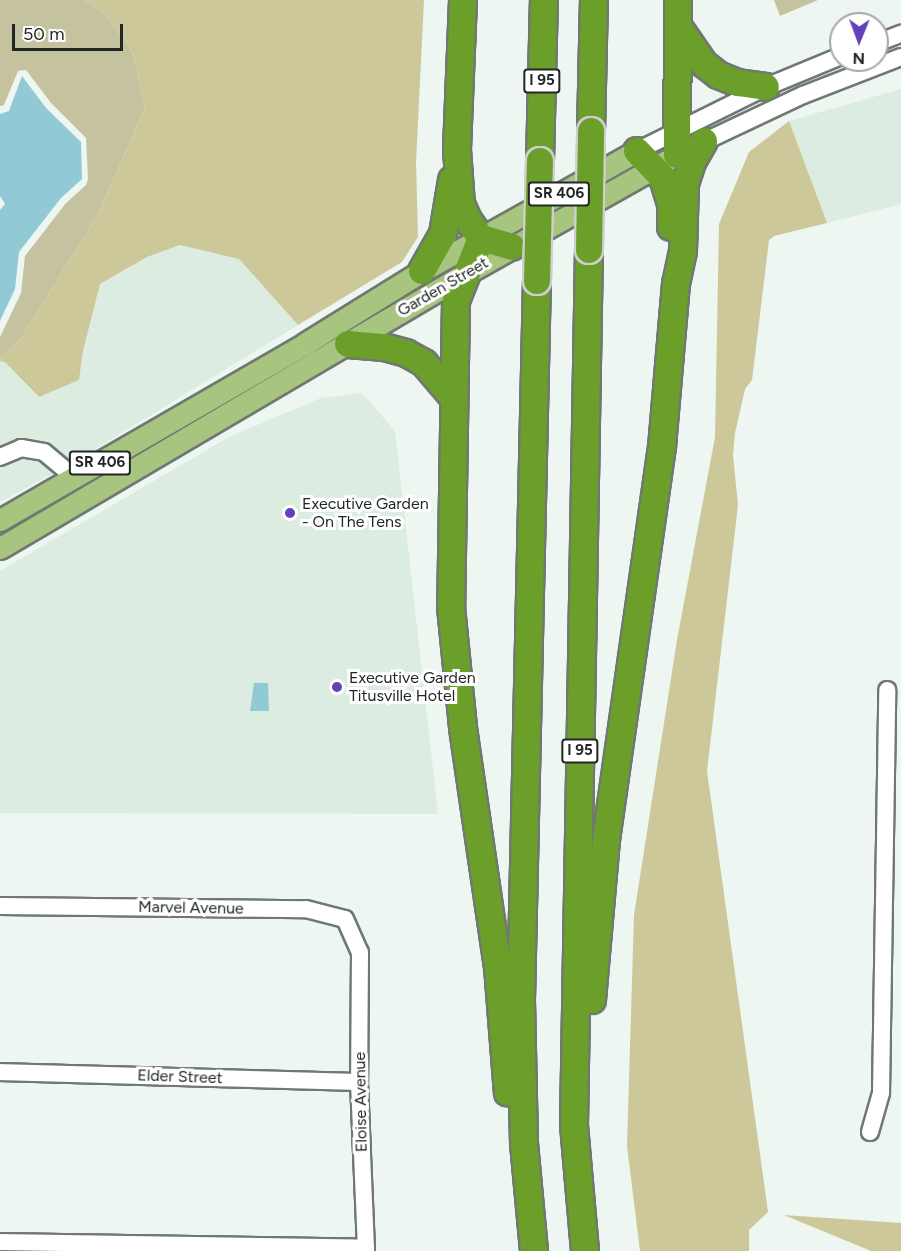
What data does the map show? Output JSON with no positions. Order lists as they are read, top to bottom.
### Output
{
  "streets": {
    "highway": ["I 95"],
    "main road": ["SR 406", "Garden Street"],
    "street": ["Marvel Avenue", "Elder Street", "Eloise Avenue"]
  },
  "crossings": [
    ["Marvel Avenue", "Eloise Avenue"],
    ["Elder Street", "Eloise Avenue"]
  ],
  "places": ["Executive Garden - On The Tens", "Executive Garden Titusville Hotel"],
  "scale_bar": "50 m",
  "north": "bottom"
}
